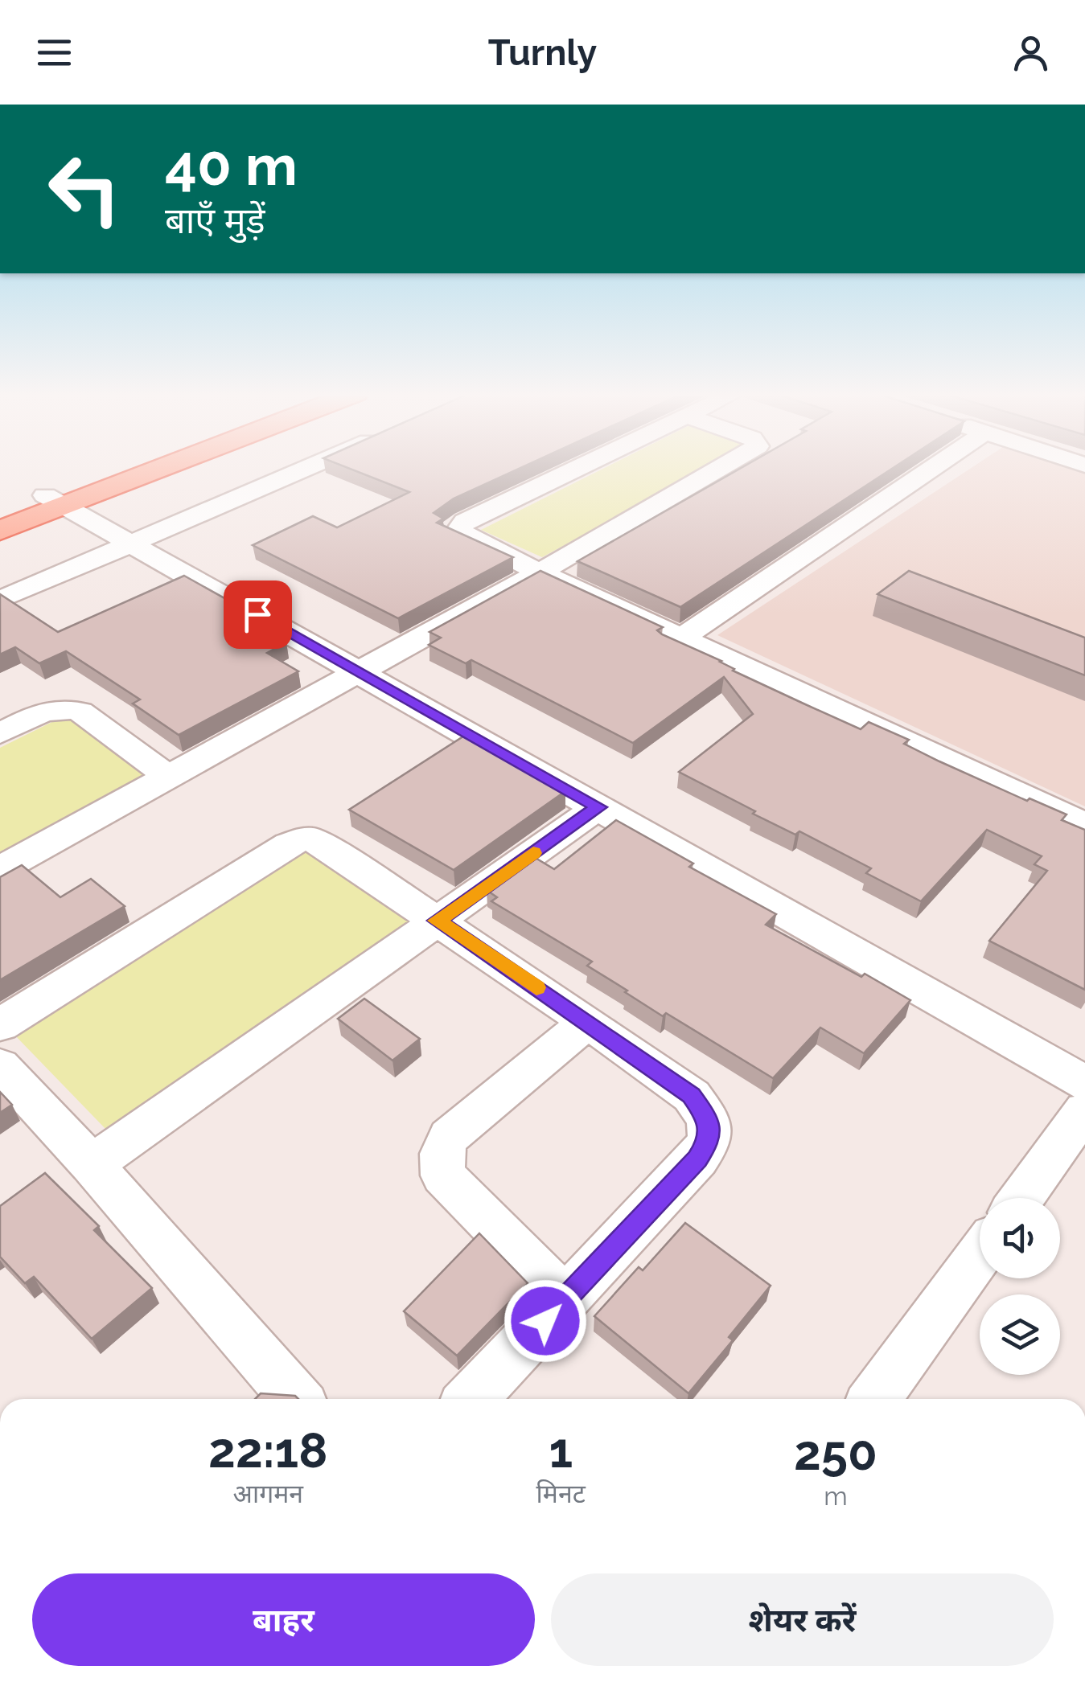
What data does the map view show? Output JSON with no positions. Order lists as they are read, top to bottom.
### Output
{
  "page": {
    "header": "Turnly",
    "turn": ["40 m", "बाएँ मुड़ें"],
    "eta": [
      "22:18",
      "आगमन",
      "1",
      "मिनट",
      "250",
      "m"
    ],
    "buttons": ["बाहर", "शेयर करें"]
  }
}
